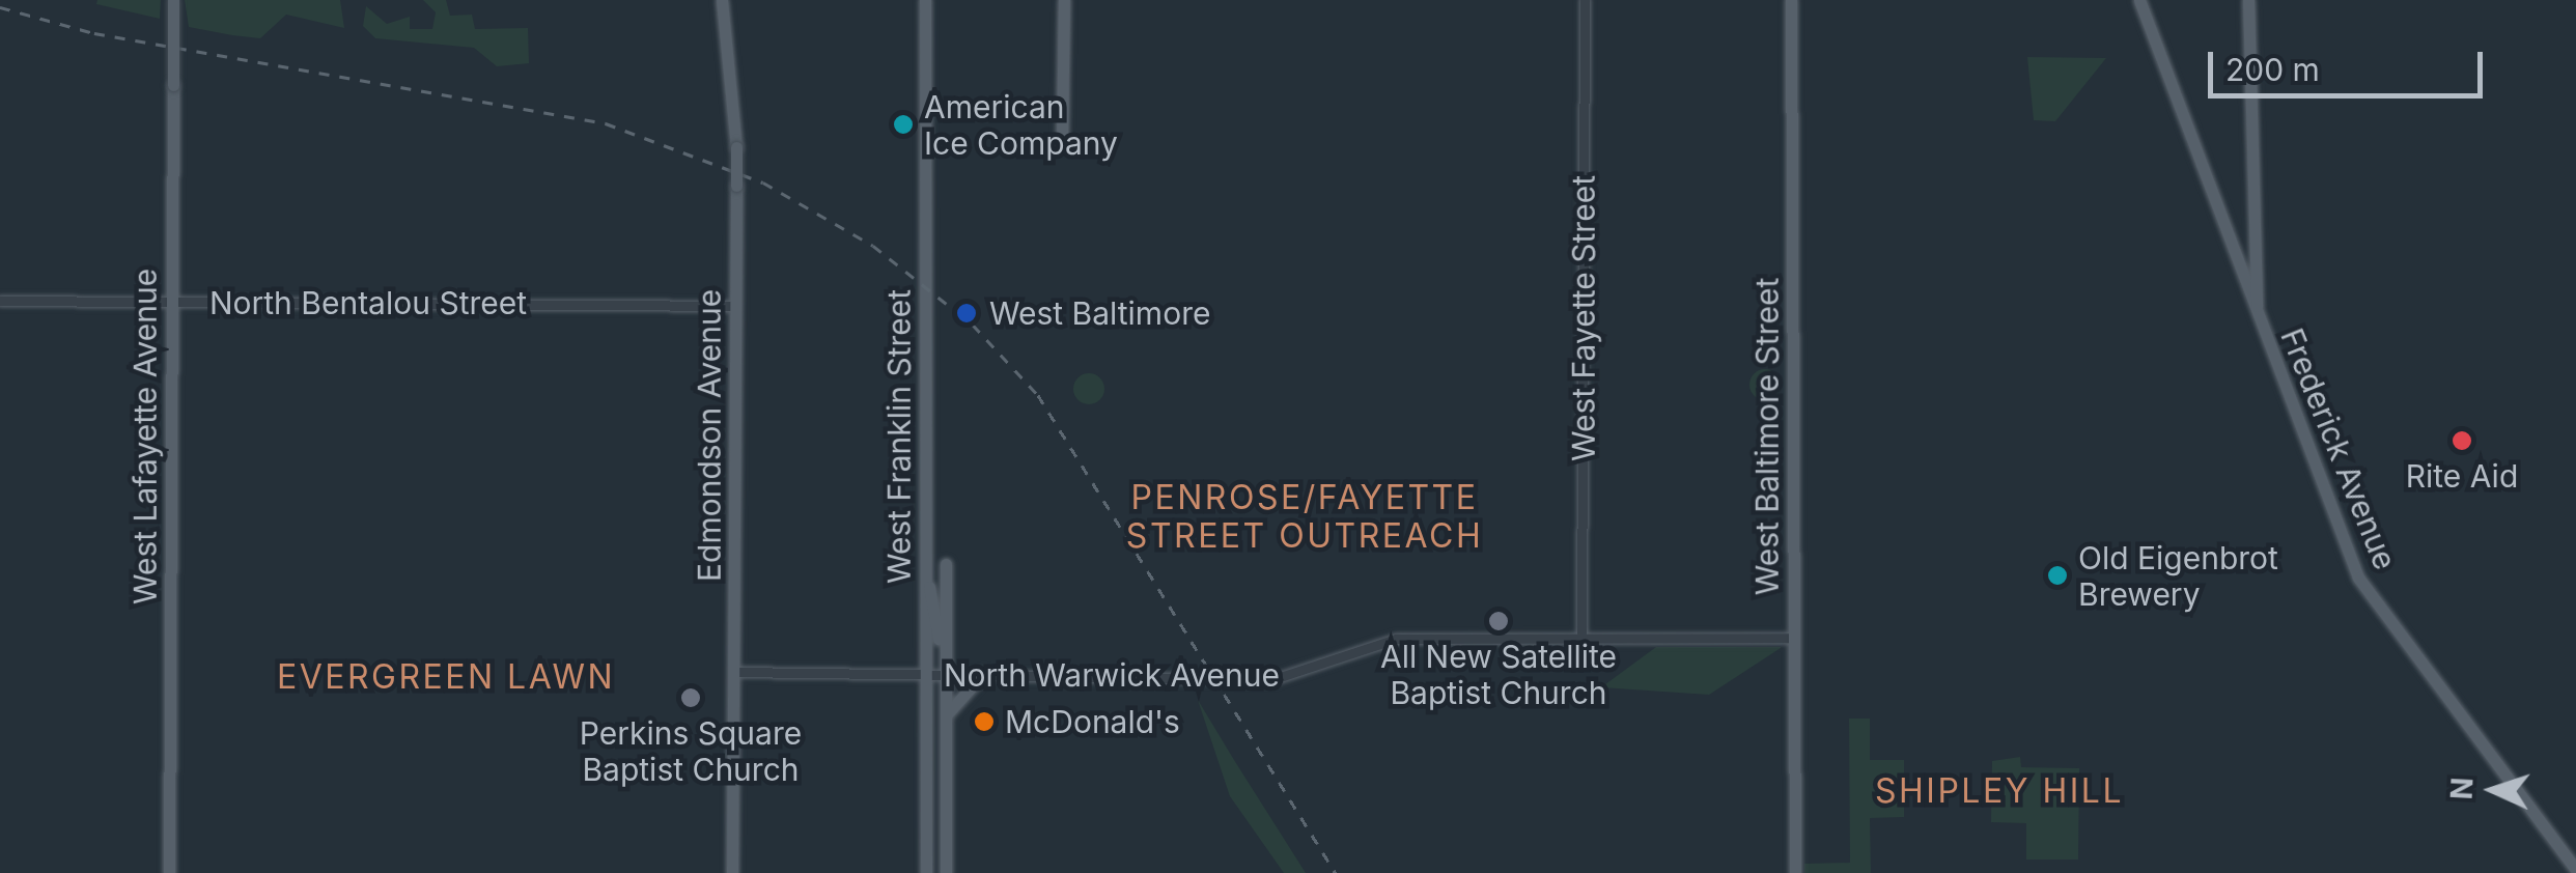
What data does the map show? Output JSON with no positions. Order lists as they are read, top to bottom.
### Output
{
  "streets": {
    "main road": [
      "Edmondson Avenue",
      "West Lafayette Avenue",
      "West Franklin Street",
      "West Baltimore Street",
      "Frederick Avenue"
    ],
    "street": ["North Bentalou Street", "West Fayette Street", "North Warwick Avenue"]
  },
  "crossings": [
    ["North Bentalou Street", "Edmondson Avenue"],
    ["North Bentalou Street", "West Lafayette Avenue"],
    ["West Fayette Street", "North Warwick Avenue"],
    ["Edmondson Avenue", "North Warwick Avenue"],
    ["West Franklin Street", "North Warwick Avenue"],
    ["West Baltimore Street", "North Warwick Avenue"]
  ],
  "districts": ["PENROSE/FAYETTE STREET OUTREACH", "EVERGREEN LAWN", "SHIPLEY HILL"],
  "places": [
    "American Ice Company",
    "West Baltimore",
    "Rite Aid",
    "Old Eigenbrot Brewery",
    "All New Satellite Baptist Church",
    "Perkins Square Baptist Church",
    "McDonald's"
  ],
  "scale_bar": "200 m",
  "north": "left"
}
